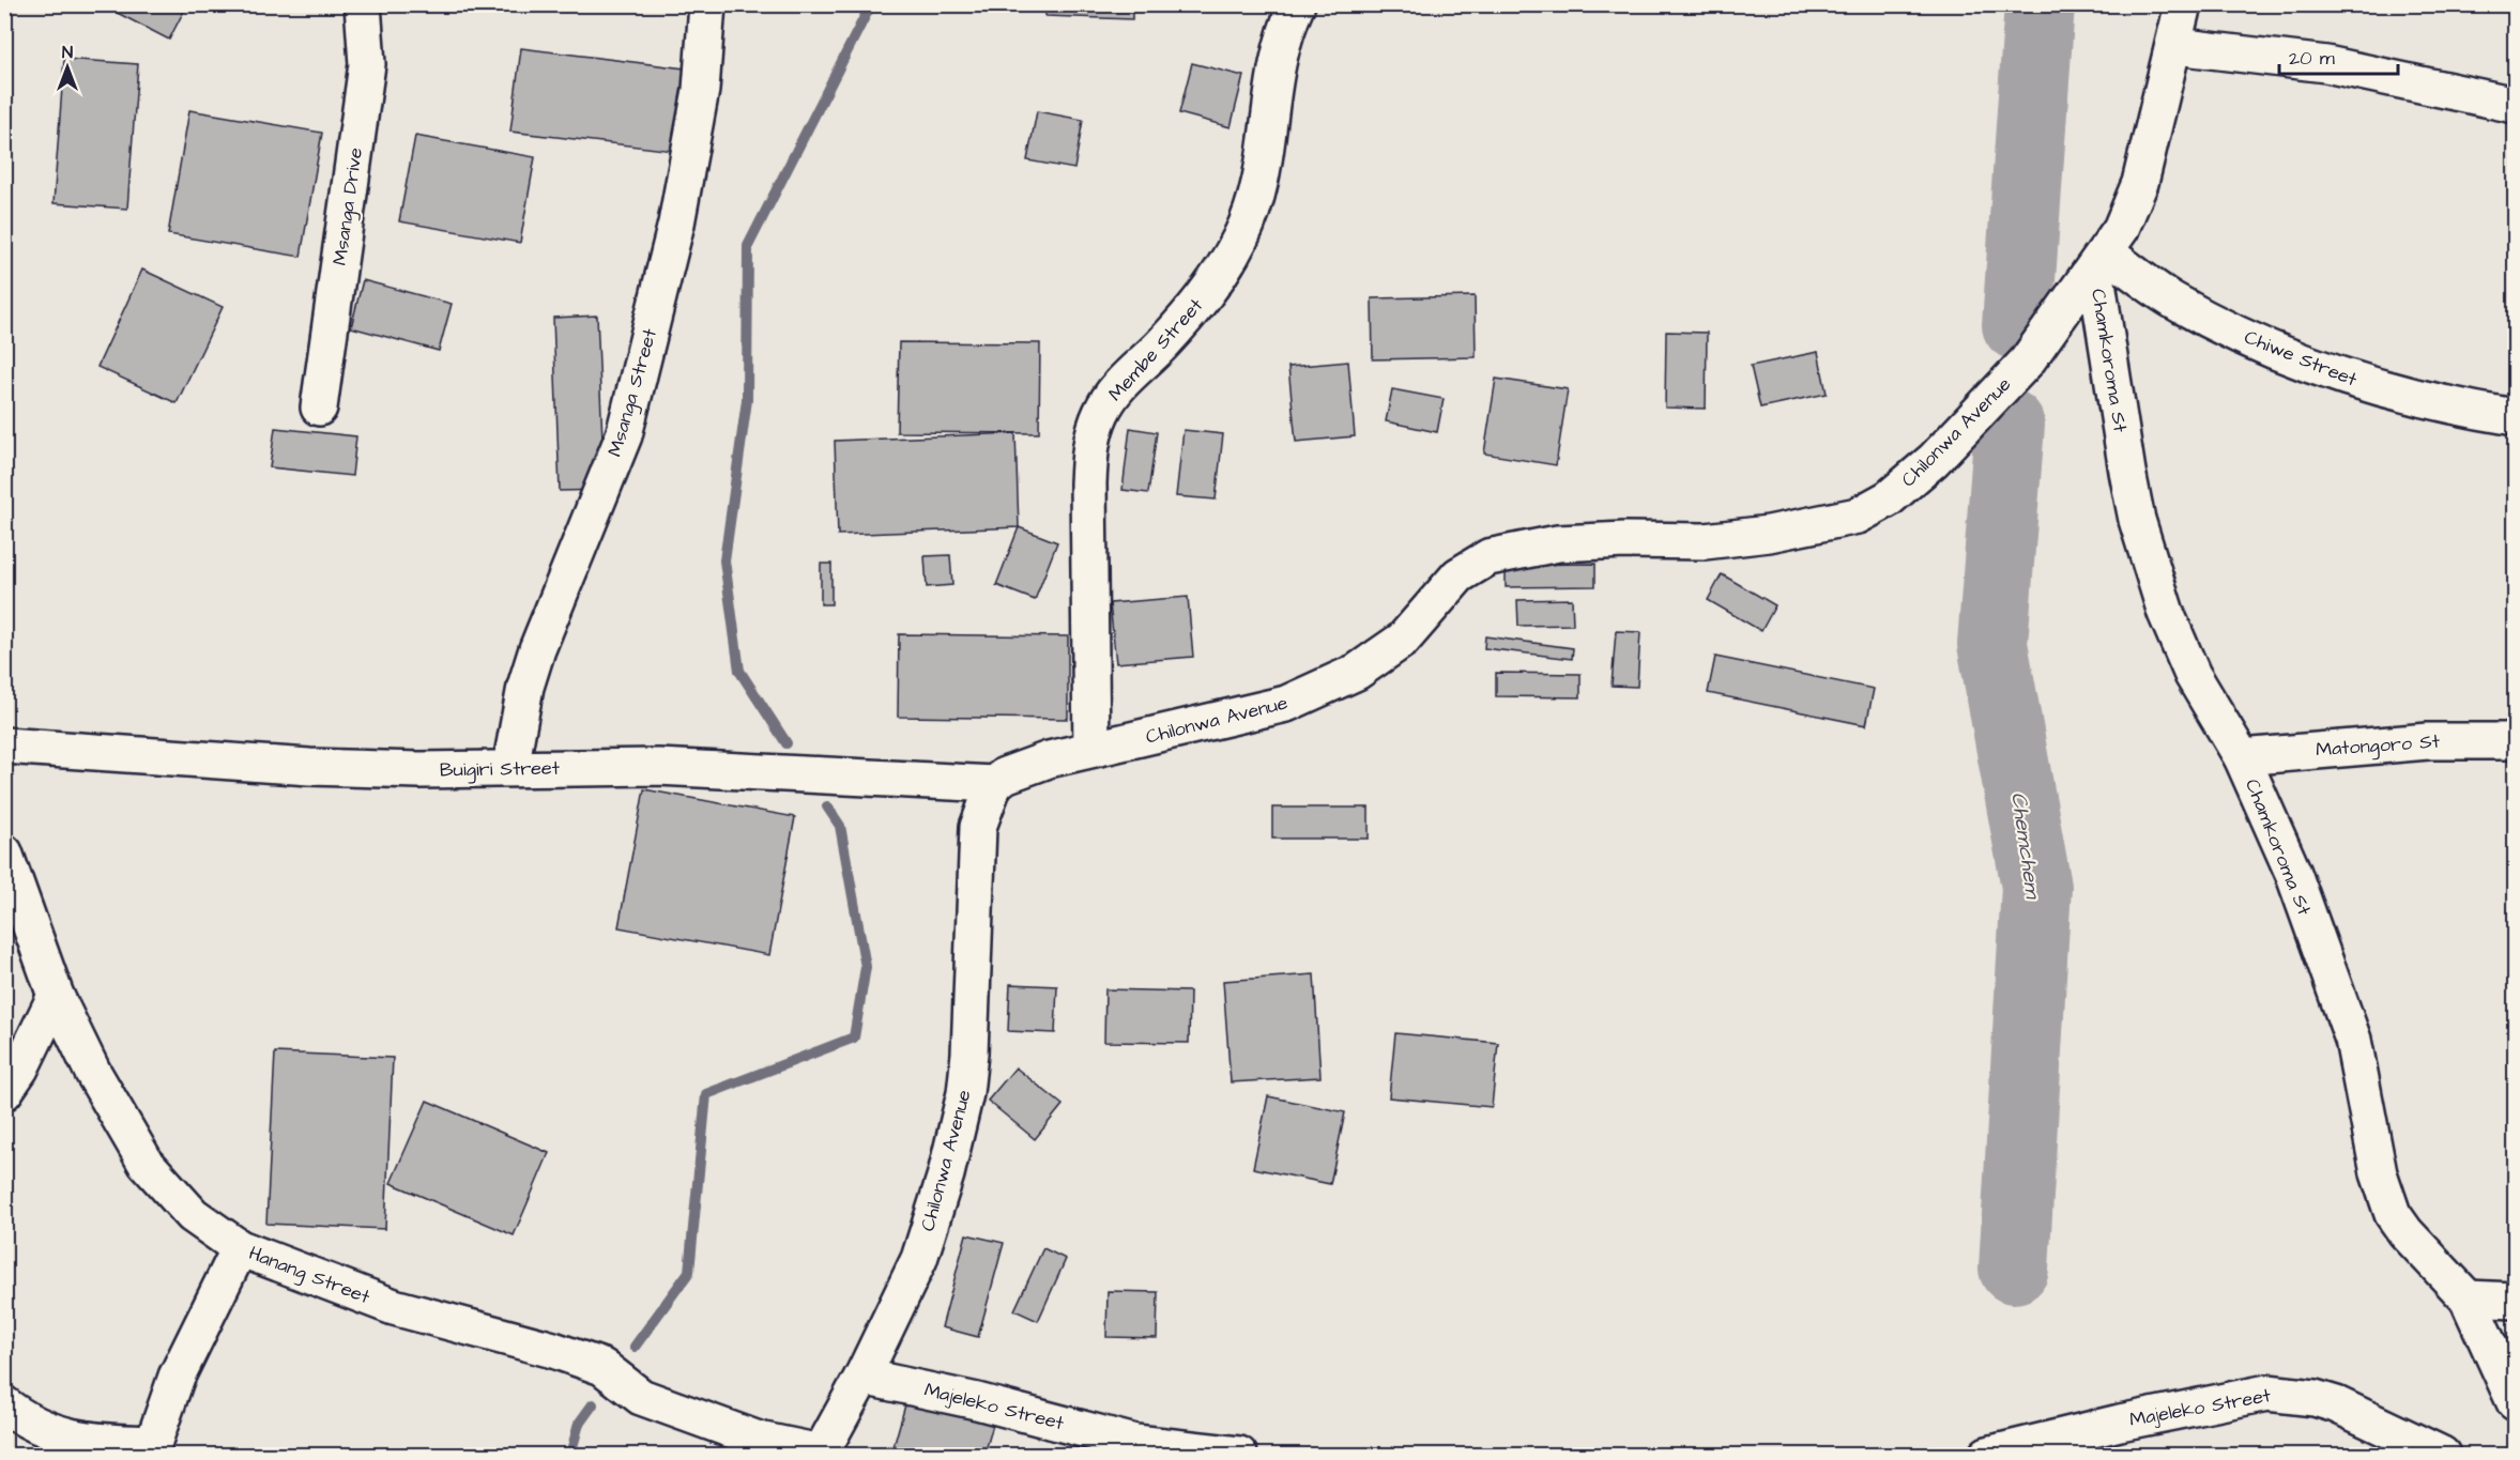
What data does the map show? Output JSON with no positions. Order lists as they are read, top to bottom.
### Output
{
  "streets": {
    "street": [
      "Msanga Drive",
      "Membe Street",
      "Chiwe Street",
      "Chamkoroma St",
      "Msanga Street",
      "Chilonwa Avenue",
      "Matongoro St",
      "Buigiri Street",
      "Hanang Street",
      "Majeleko Street"
    ]
  },
  "crossings": [
    ["Membe Street", "Chilonwa Avenue"],
    ["Chiwe Street", "Chamkoroma St"],
    ["Chiwe Street", "Chilonwa Avenue"],
    ["Chamkoroma St", "Chilonwa Avenue"],
    ["Chamkoroma St", "Matongoro St"],
    ["Msanga Street", "Buigiri Street"],
    ["Chilonwa Avenue", "Buigiri Street"],
    ["Chilonwa Avenue", "Hanang Street"],
    ["Chilonwa Avenue", "Majeleko Street"]
  ],
  "water": ["Chemchem"],
  "scale_bar": "20 m",
  "north": "top"
}
